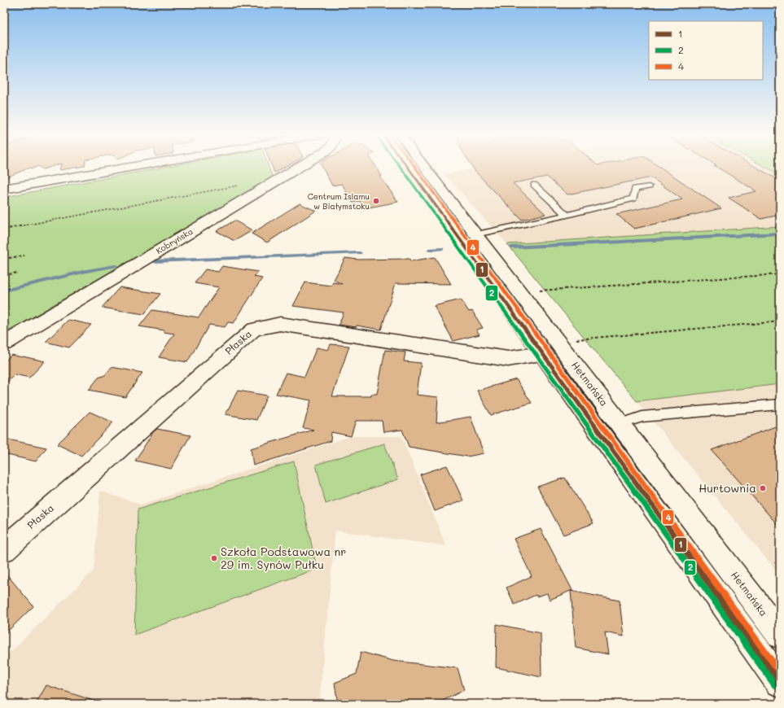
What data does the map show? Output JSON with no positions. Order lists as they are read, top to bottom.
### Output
{
  "streets": {
    "street": ["Kobryńska", "Płaska", "Hetmańska"]
  },
  "crossings": [
    ["Płaska", "Hetmańska"]
  ],
  "places": ["Centrum Islamu w Białymstoku", "Hurtownia", "Szkoła Podstawowa nr 29 im. Synów Pułku"],
  "lines": ["transit line 1", "transit line 2", "transit line 4"],
  "legend": ["1", "2", "4"]
}
